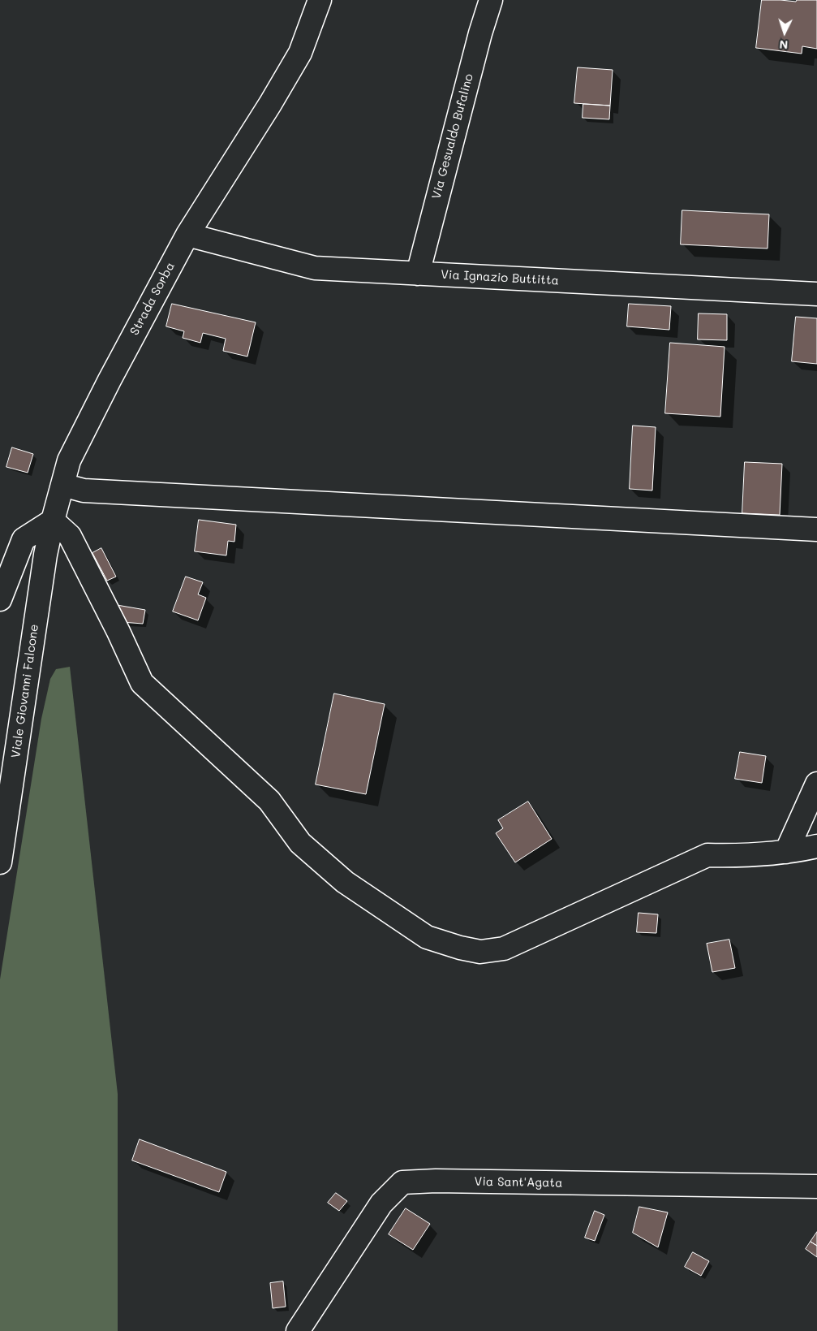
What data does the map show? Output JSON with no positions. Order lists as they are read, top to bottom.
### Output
{
  "streets": {
    "street": [
      "Via Gesualdo Bufalino",
      "Via Ignazio Buttitta",
      "Strada Sorba",
      "Viale Giovanni Falcone",
      "Via Sant'Agata"
    ]
  },
  "crossings": [
    ["Via Gesualdo Bufalino", "Via Ignazio Buttitta"],
    ["Via Ignazio Buttitta", "Strada Sorba"],
    ["Strada Sorba", "Viale Giovanni Falcone"]
  ],
  "north": "bottom"
}
